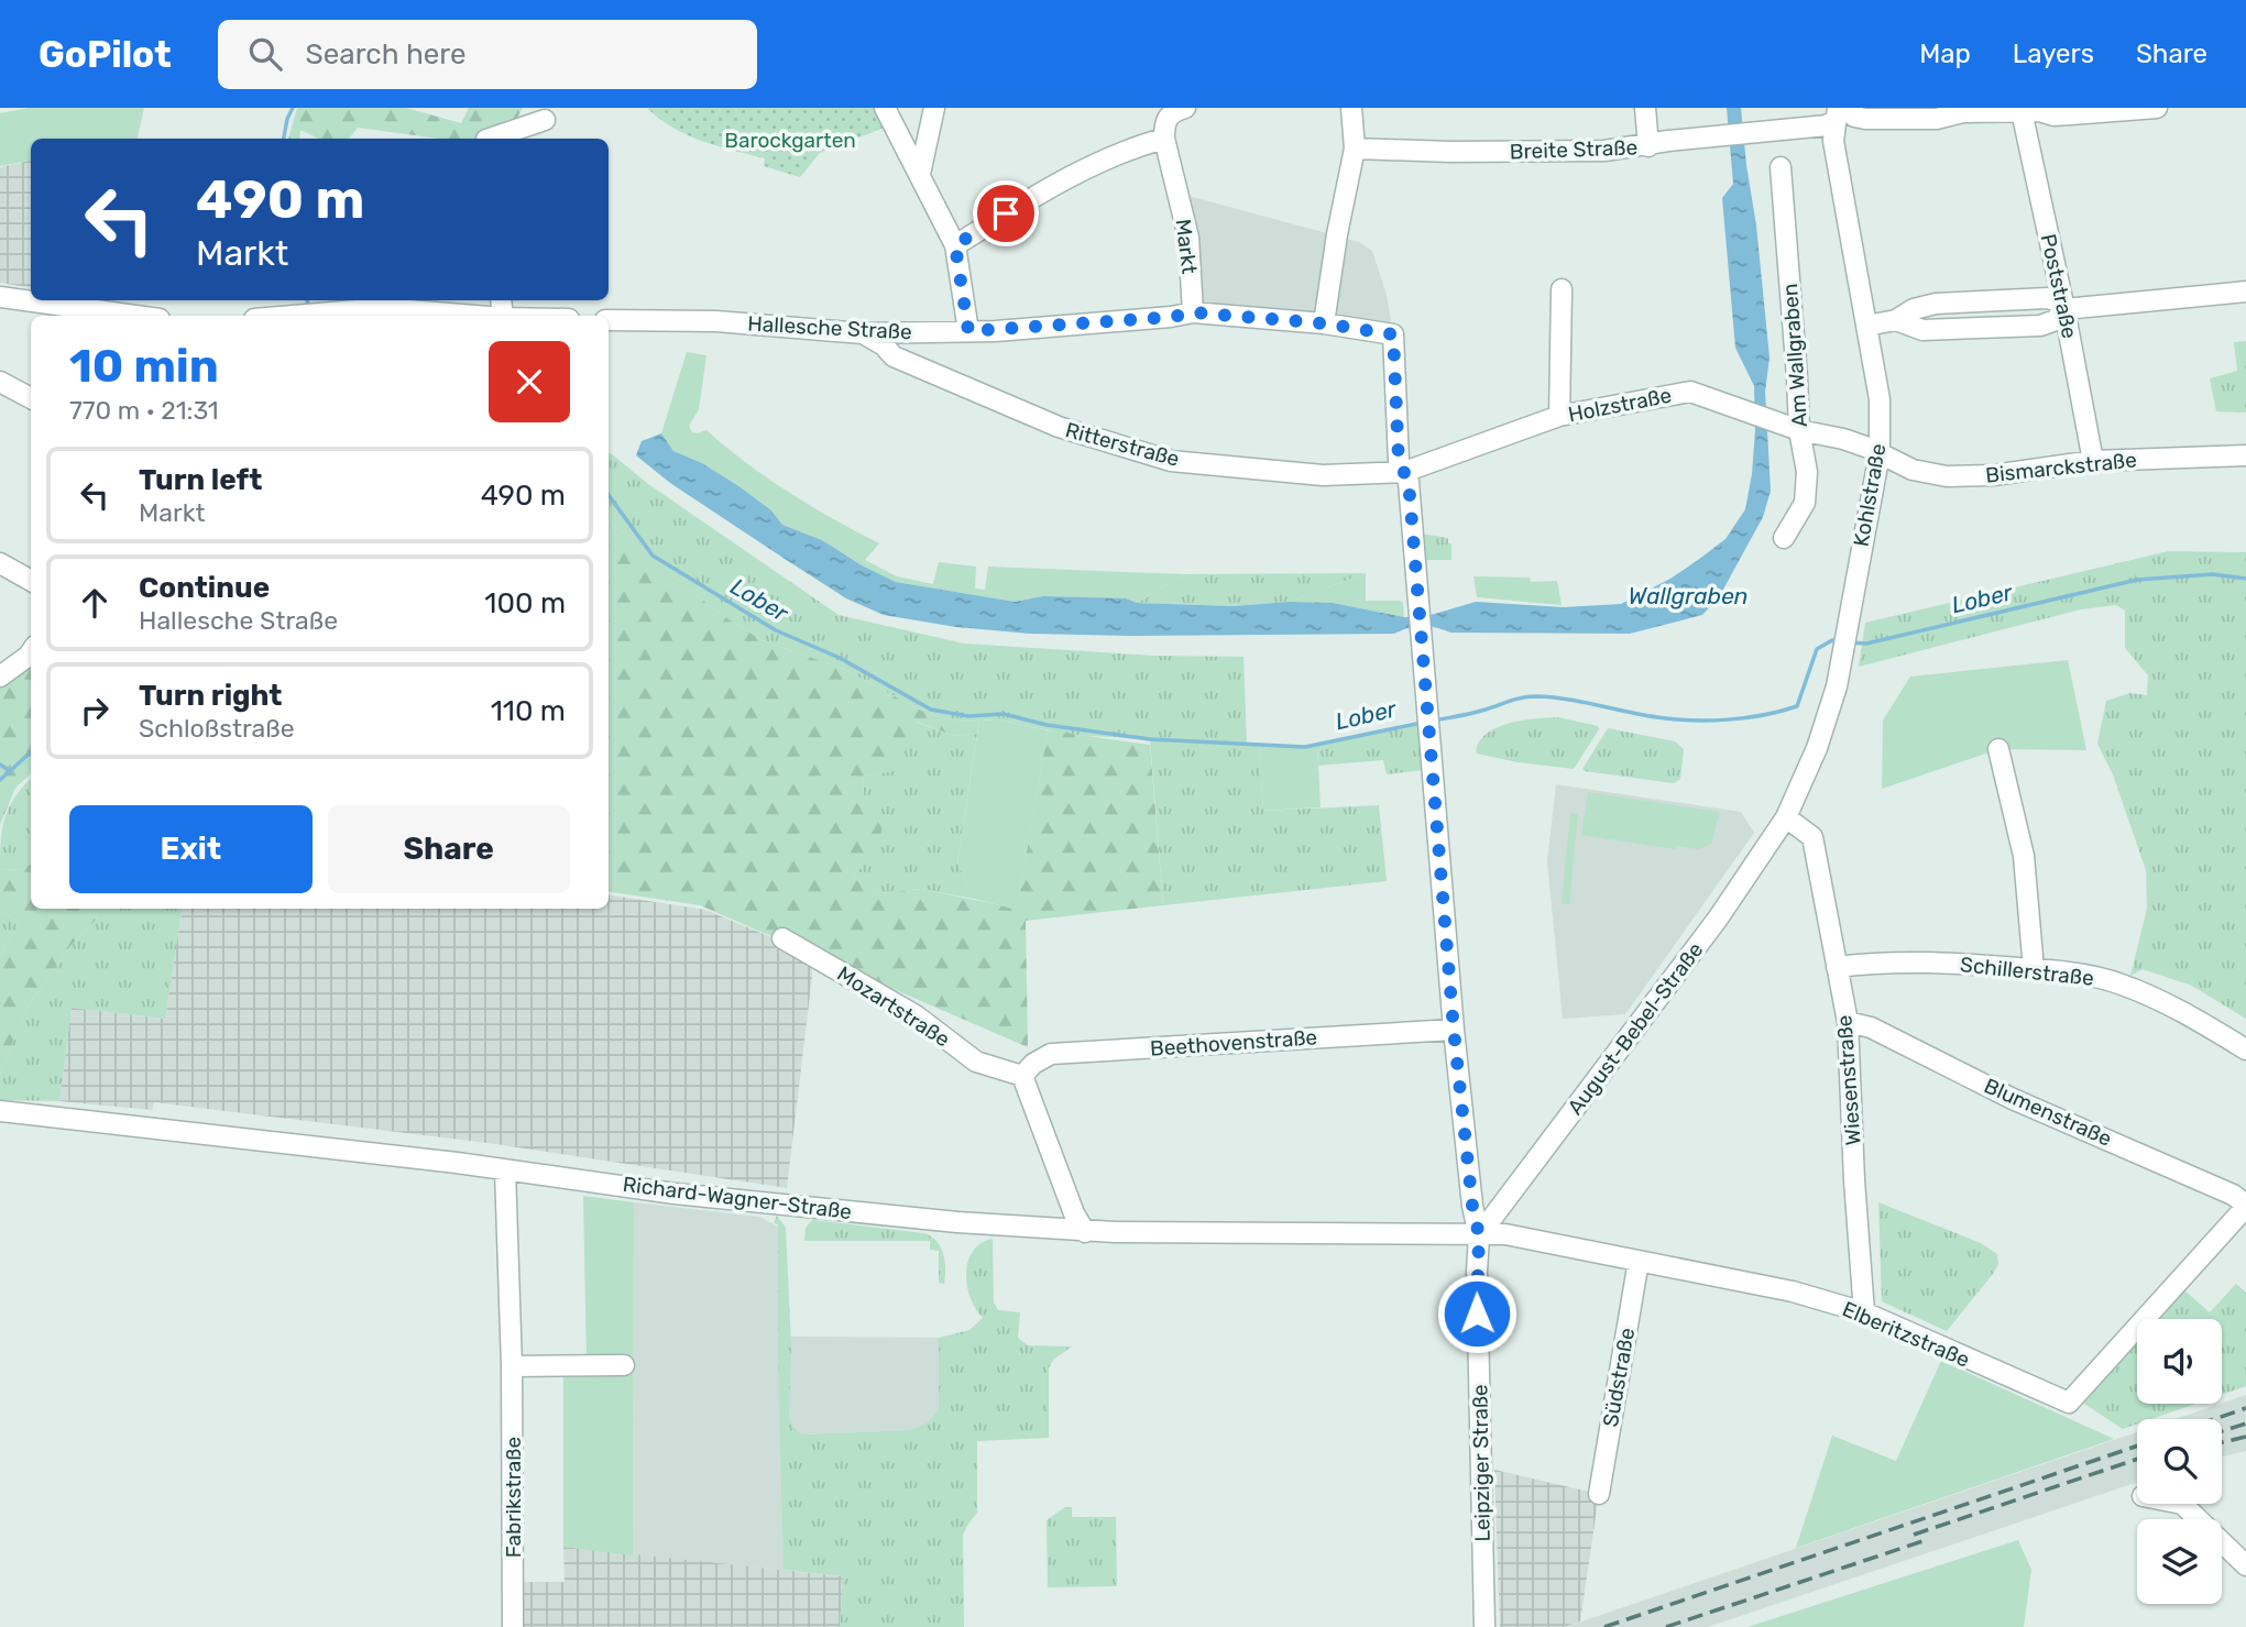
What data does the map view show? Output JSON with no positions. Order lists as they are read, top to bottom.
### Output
{
  "streets": {
    "street": [
      "Breite Straße",
      "Markt",
      "Poststraße",
      "Hallesche Straße",
      "Am Wallgraben",
      "Holzstraße",
      "Ritterstraße",
      "Bismarckstraße",
      "Kohlstraße",
      "Schillerstraße",
      "Mozartstraße",
      "August-Bebel-Straße",
      "Beethovenstraße",
      "Wiesenstraße",
      "Blumenstraße",
      "Richard-Wagner-Straße",
      "Elberitzstraße",
      "Südstraße",
      "Leipziger Straße",
      "Fabrikstraße"
    ]
  },
  "crossings": [
    ["Breite Straße", "Kohlstraße"],
    ["Markt", "Hallesche Straße"],
    ["Poststraße", "Bismarckstraße"],
    ["Hallesche Straße", "Ritterstraße"],
    ["Am Wallgraben", "Holzstraße"],
    ["Holzstraße", "Ritterstraße"],
    ["Holzstraße", "Bismarckstraße"],
    ["Holzstraße", "Kohlstraße"],
    ["Holzstraße", "Leipziger Straße"],
    ["Ritterstraße", "Leipziger Straße"],
    ["Bismarckstraße", "Kohlstraße"],
    ["Kohlstraße", "August-Bebel-Straße"],
    ["Kohlstraße", "Wiesenstraße"],
    ["Schillerstraße", "Wiesenstraße"],
    ["Mozartstraße", "Beethovenstraße"],
    ["August-Bebel-Straße", "Wiesenstraße"],
    ["August-Bebel-Straße", "Richard-Wagner-Straße"],
    ["August-Bebel-Straße", "Elberitzstraße"],
    ["August-Bebel-Straße", "Leipziger Straße"],
    ["Beethovenstraße", "Leipziger Straße"],
    ["Wiesenstraße", "Blumenstraße"],
    ["Wiesenstraße", "Elberitzstraße"],
    ["Blumenstraße", "Elberitzstraße"],
    ["Richard-Wagner-Straße", "Elberitzstraße"],
    ["Richard-Wagner-Straße", "Leipziger Straße"],
    ["Richard-Wagner-Straße", "Fabrikstraße"],
    ["Elberitzstraße", "Südstraße"],
    ["Elberitzstraße", "Leipziger Straße"]
  ],
  "water": ["Wallgraben", "Lober"],
  "parks": ["Barockgarten"],
  "page": {
    "header": "GoPilot",
    "search": "Search here",
    "nav": ["Map", "Layers", "Share"],
    "turn": ["490 m", "Markt"],
    "heading": ["10 min", "770 m · 21:31"],
    "list": [
      {
        "name": "Turn left",
        "note": "Markt",
        "value": "490 m"
      },
      {
        "name": "Continue",
        "note": "Hallesche Straße",
        "value": "100 m"
      },
      {
        "name": "Turn right",
        "note": "Schloßstraße",
        "value": "110 m"
      }
    ],
    "buttons": ["Exit", "Share"]
  }
}
